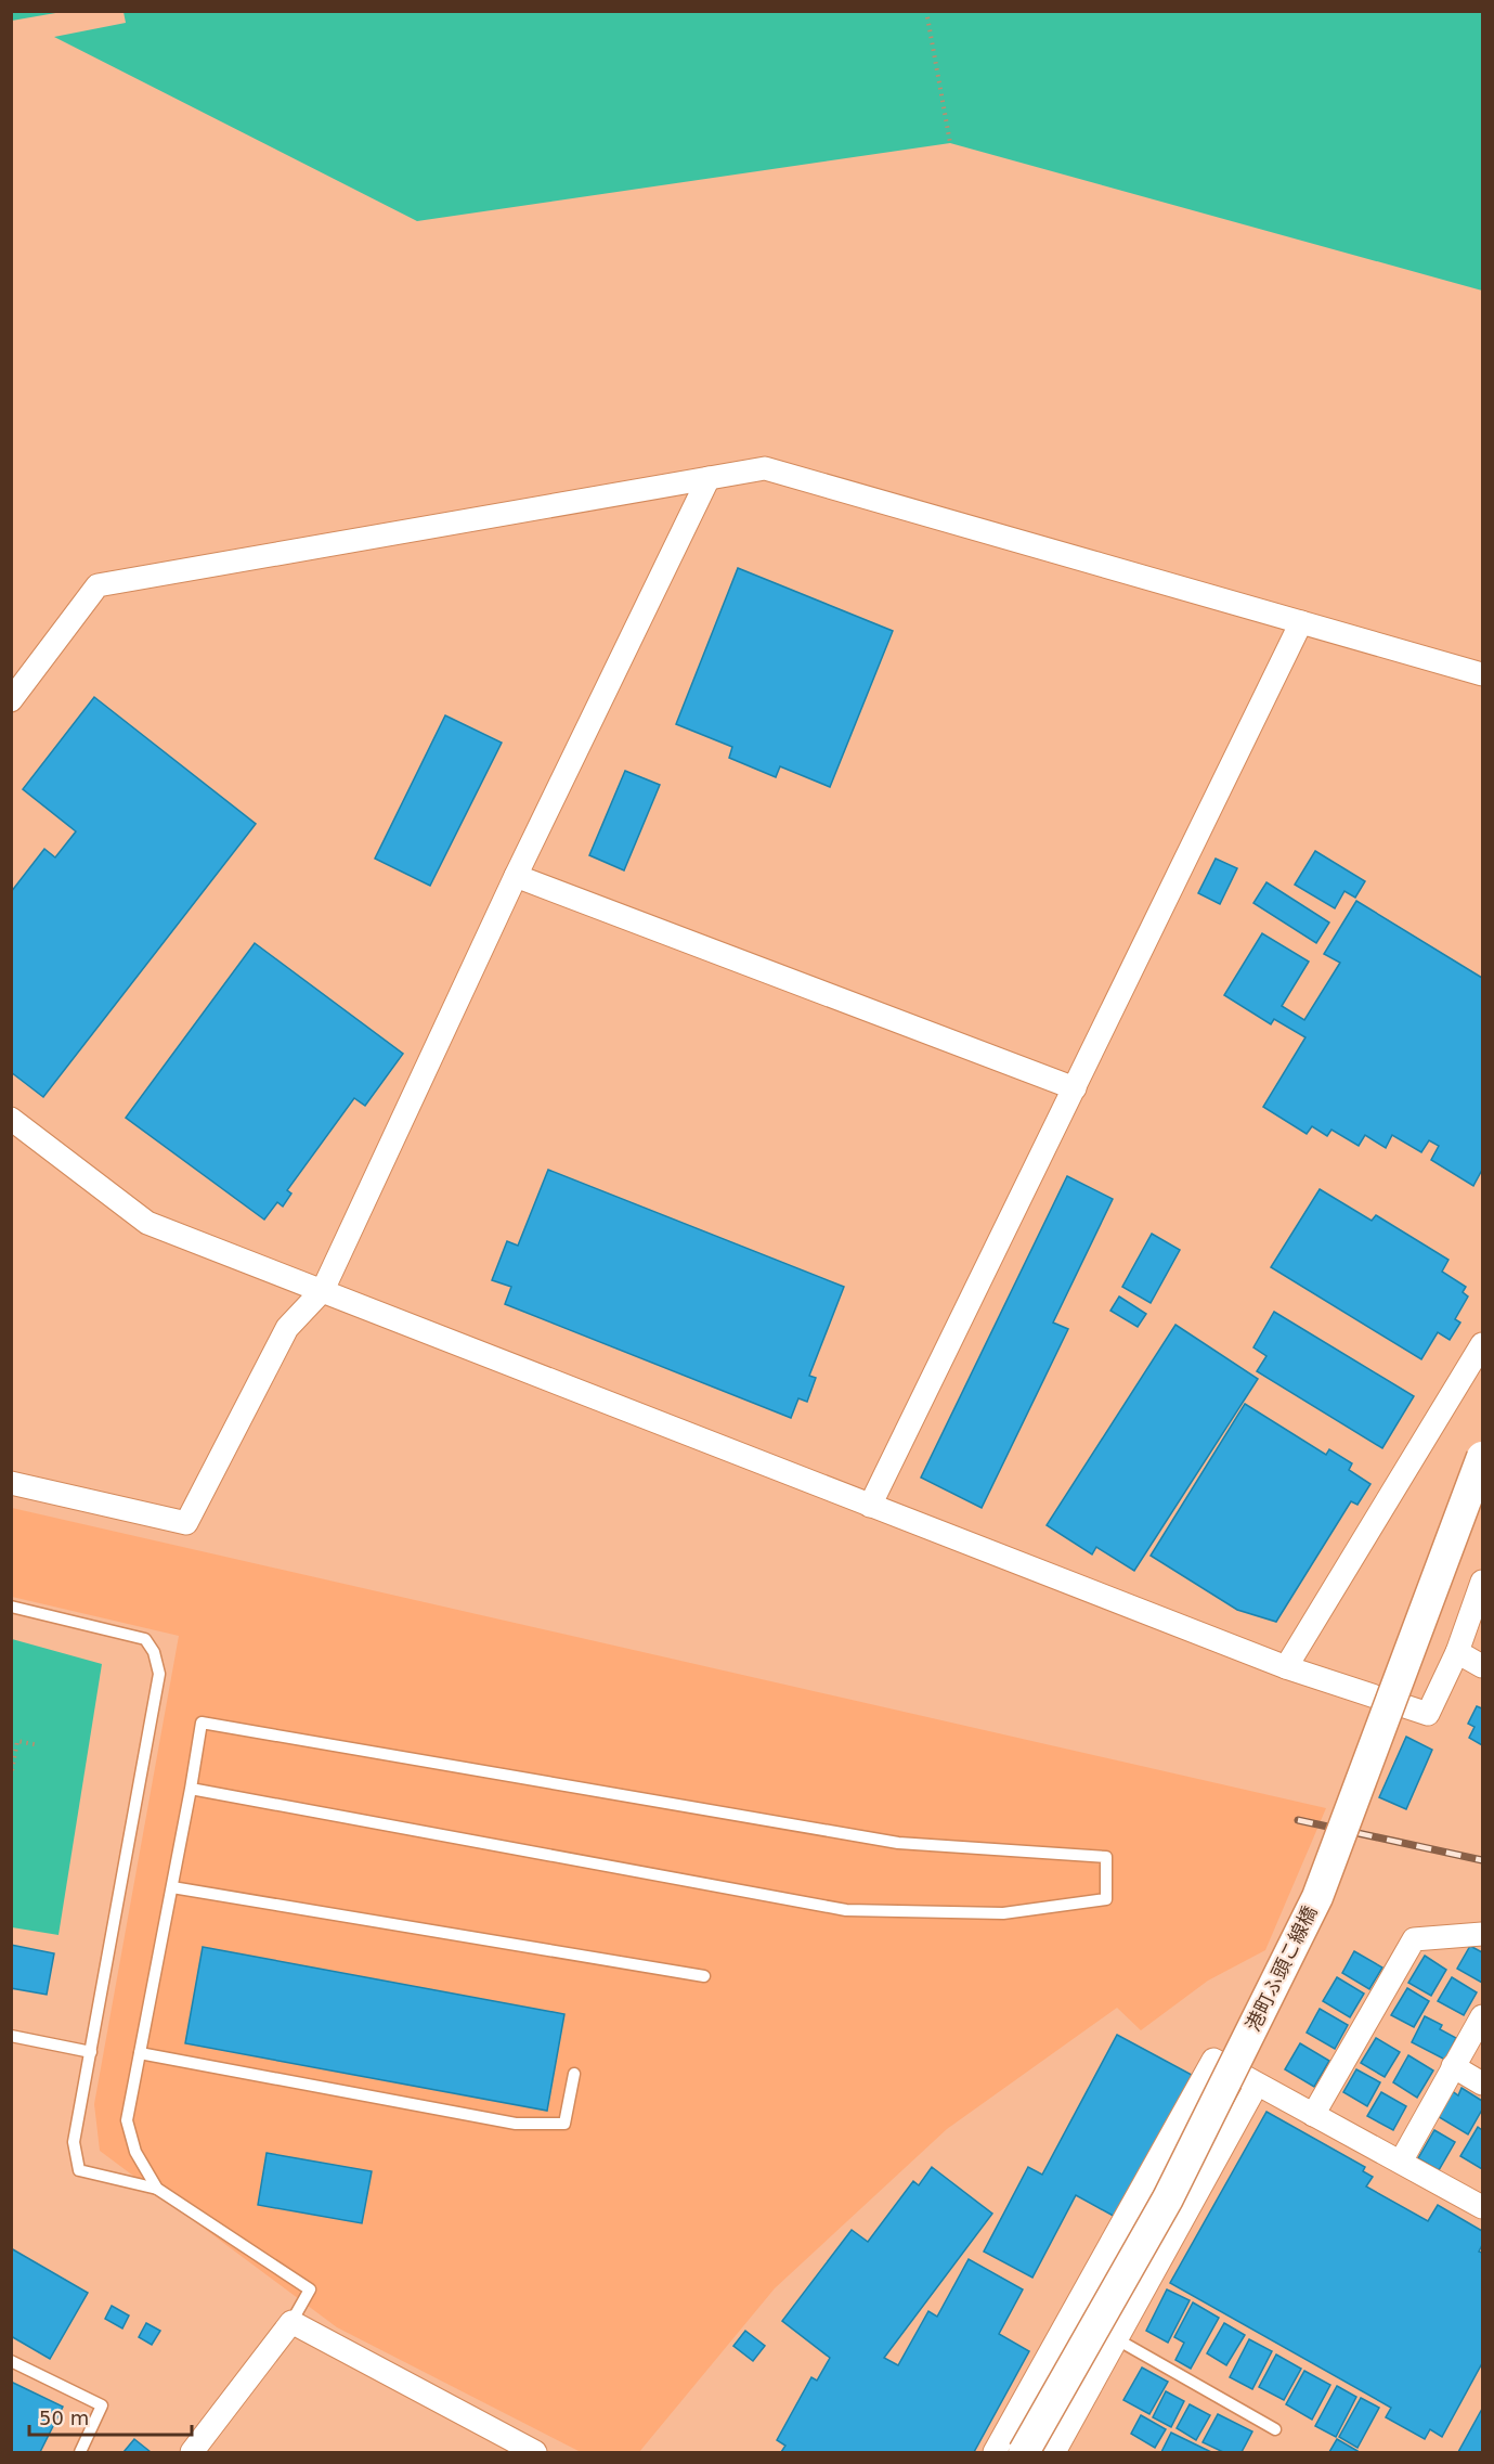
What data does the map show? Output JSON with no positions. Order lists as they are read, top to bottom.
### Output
{
  "streets": {
    "street": ["港町ふ頭こ線橋"]
  },
  "scale_bar": "50 m"
}
